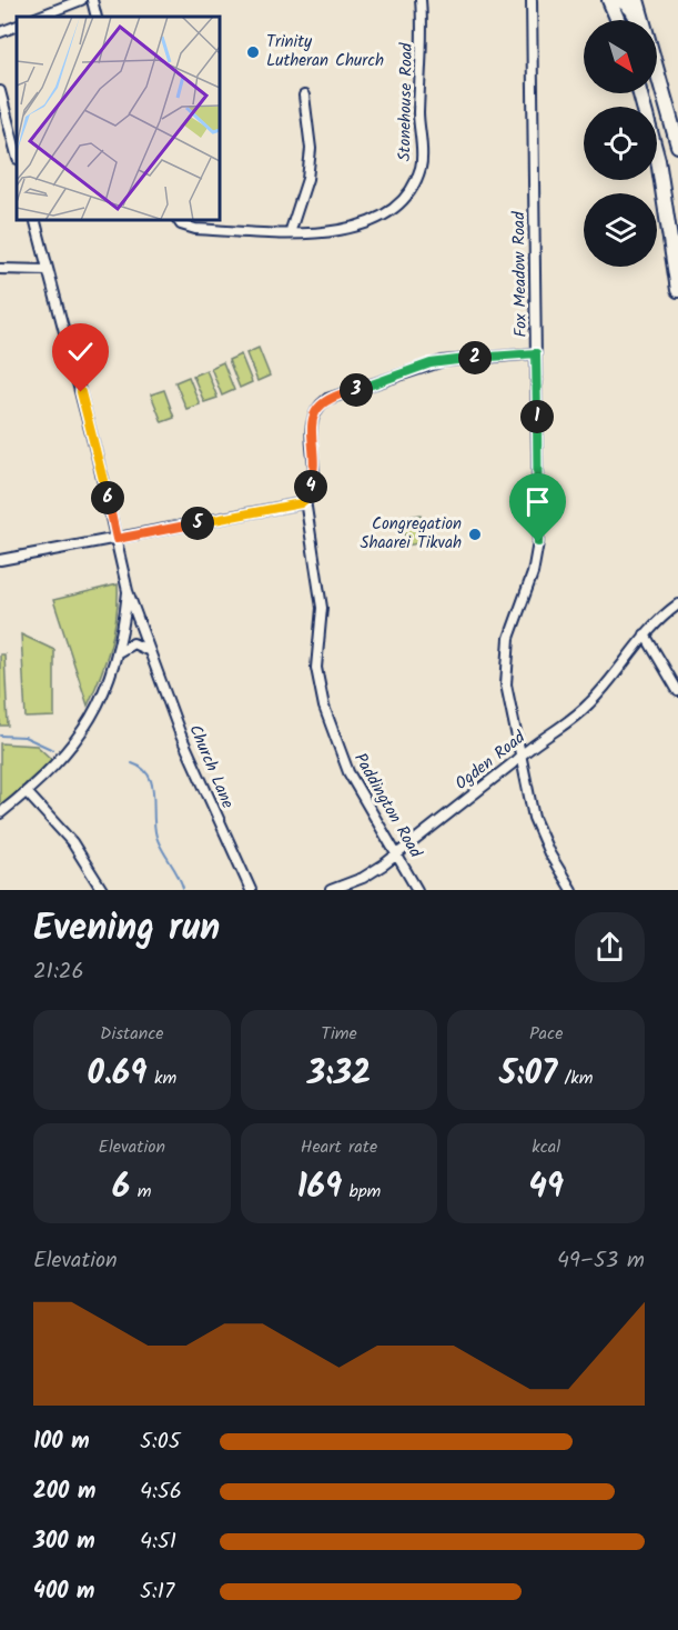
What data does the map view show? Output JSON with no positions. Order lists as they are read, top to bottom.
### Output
{
  "streets": {
    "street": [
      "Stonehouse Road",
      "Fox Meadow Road",
      "Ogden Road",
      "Church Lane",
      "Paddington Road"
    ]
  },
  "crossings": [
    ["Fox Meadow Road", "Ogden Road"],
    ["Ogden Road", "Paddington Road"]
  ],
  "places": ["Trinity Lutheran Church", "Congregation Shaarei Tikvah"],
  "north": "bottom right",
  "page": {
    "pins": [
      "2",
      "3",
      "1",
      "4",
      "6",
      "5"
    ],
    "heading": ["Evening run", "21:26"],
    "stats": [
      ["Distance", "0.69 km"],
      ["Time", "3:32"],
      ["Pace", "5:07 /km"],
      ["Elevation", "6 m"],
      ["Heart rate", "169 bpm"],
      ["kcal", "49"]
    ],
    "chart": ["Elevation", "49–53 m"],
    "list": [
      {
        "name": "100 m",
        "note": "5:05"
      },
      {
        "name": "200 m",
        "note": "4:56"
      },
      {
        "name": "300 m",
        "note": "4:51"
      },
      {
        "name": "400 m",
        "note": "5:17"
      }
    ]
  }
}
